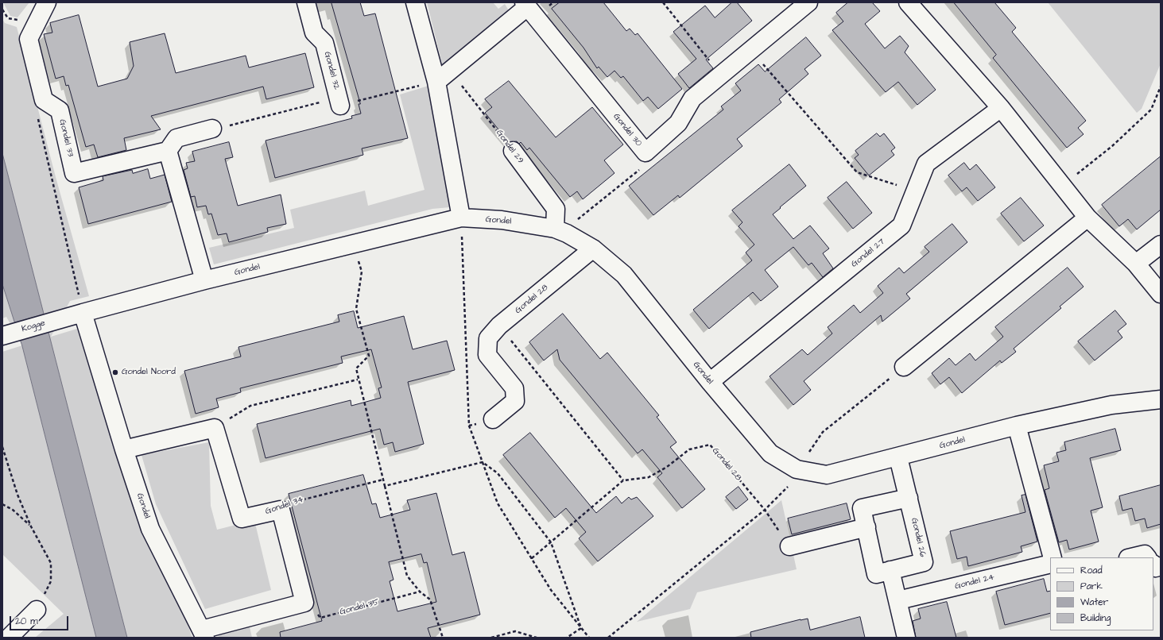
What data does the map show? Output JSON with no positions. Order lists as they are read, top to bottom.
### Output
{
  "streets": {
    "street": [
      "Gondel 32",
      "Gondel 30",
      "Gondel 33",
      "Gondel 29",
      "Gondel",
      "Gondel 27",
      "Gondel 28",
      "Kogge",
      "Gondel 34",
      "Gondel 26",
      "Gondel 24"
    ],
    "path": ["Gondel 35"]
  },
  "crossings": [
    ["Gondel 29", "Gondel"],
    ["Gondel", "Gondel 27"],
    ["Gondel", "Gondel 28"],
    ["Gondel", "Kogge"],
    ["Gondel", "Gondel 26"]
  ],
  "places": ["Gondel Noord"],
  "legend": [
    "Road",
    "Park",
    "Water",
    "Building"
  ],
  "scale_bar": "20 m"
}
